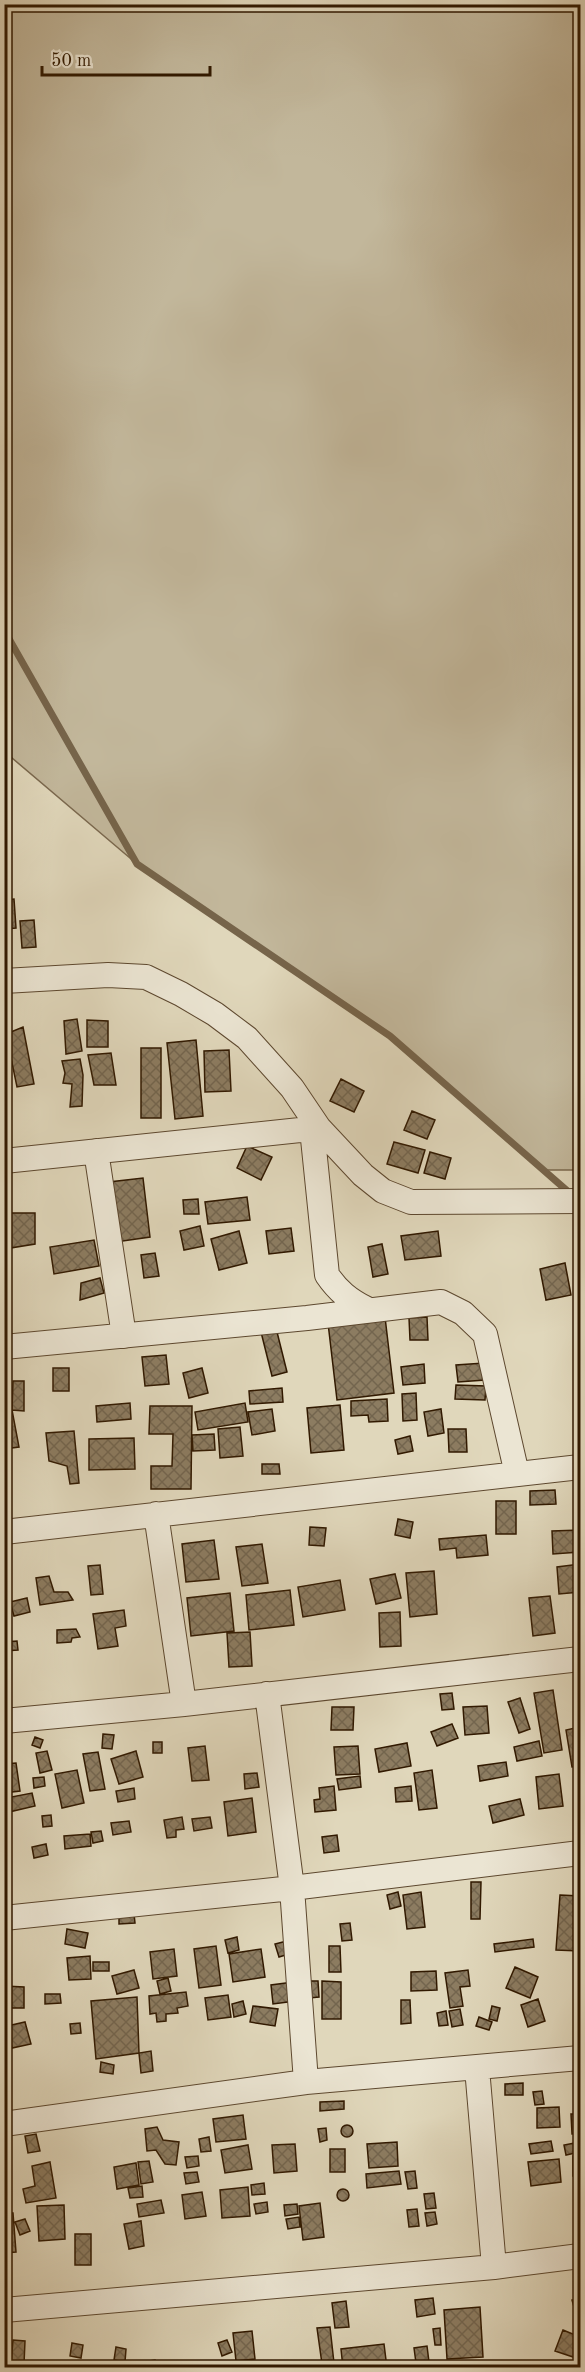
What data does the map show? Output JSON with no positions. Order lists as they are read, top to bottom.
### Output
{
  "scale_bar": "50 m"
}
